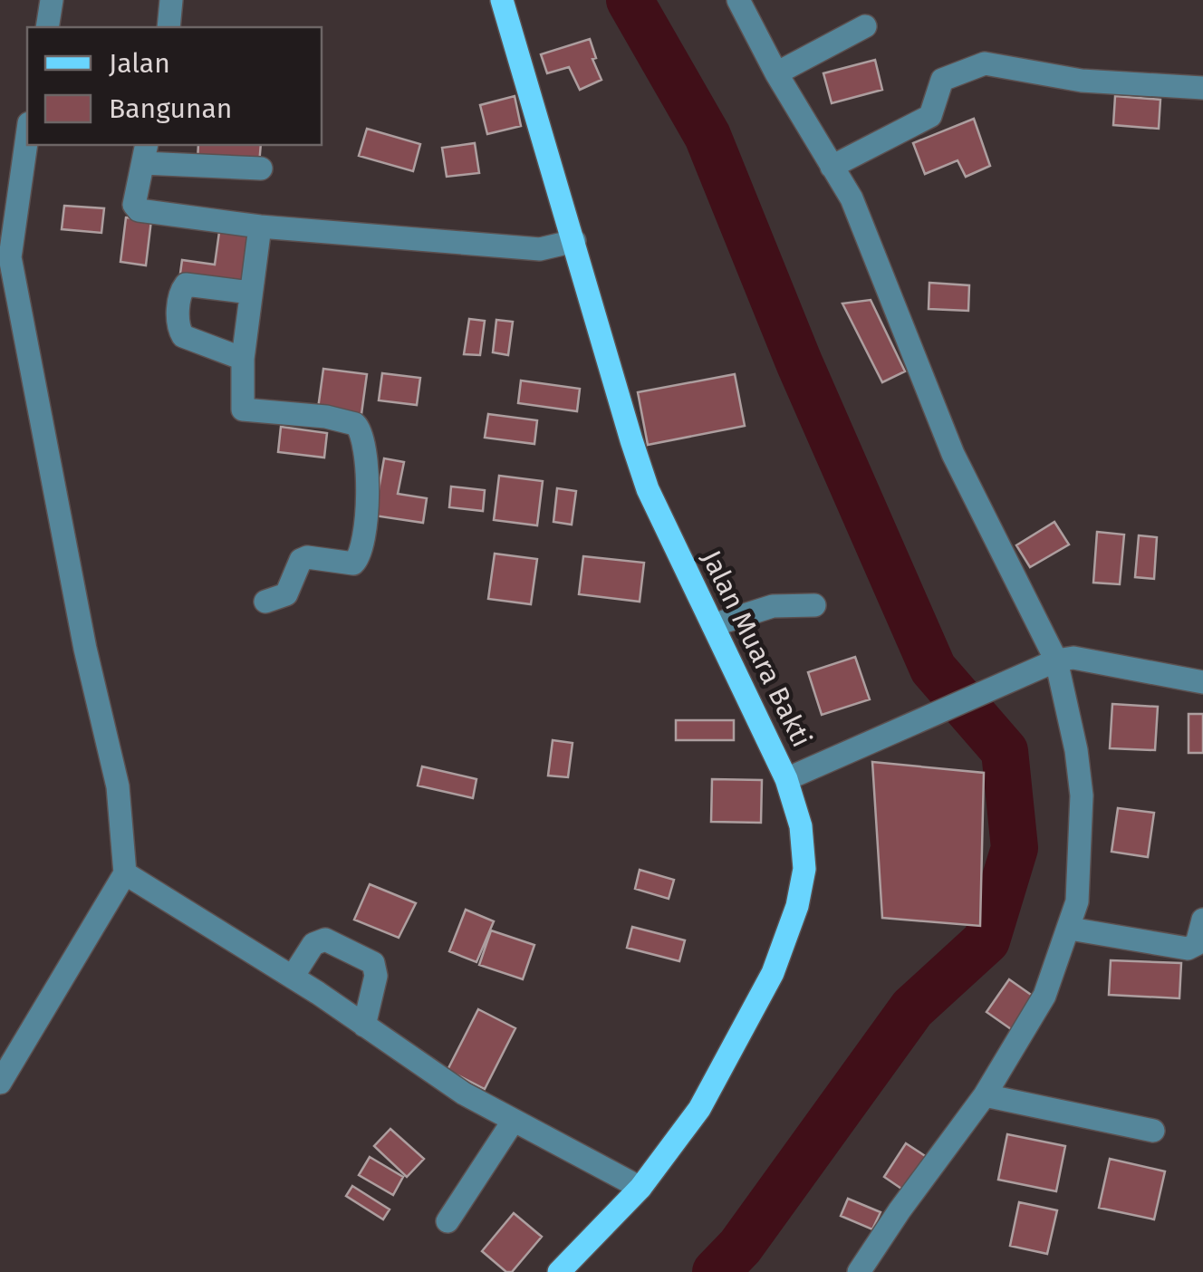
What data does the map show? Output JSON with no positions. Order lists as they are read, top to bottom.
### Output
{
  "streets": {
    "main road": ["Jalan Muara Bakti"]
  },
  "legend": ["Jalan", "Bangunan"]
}
